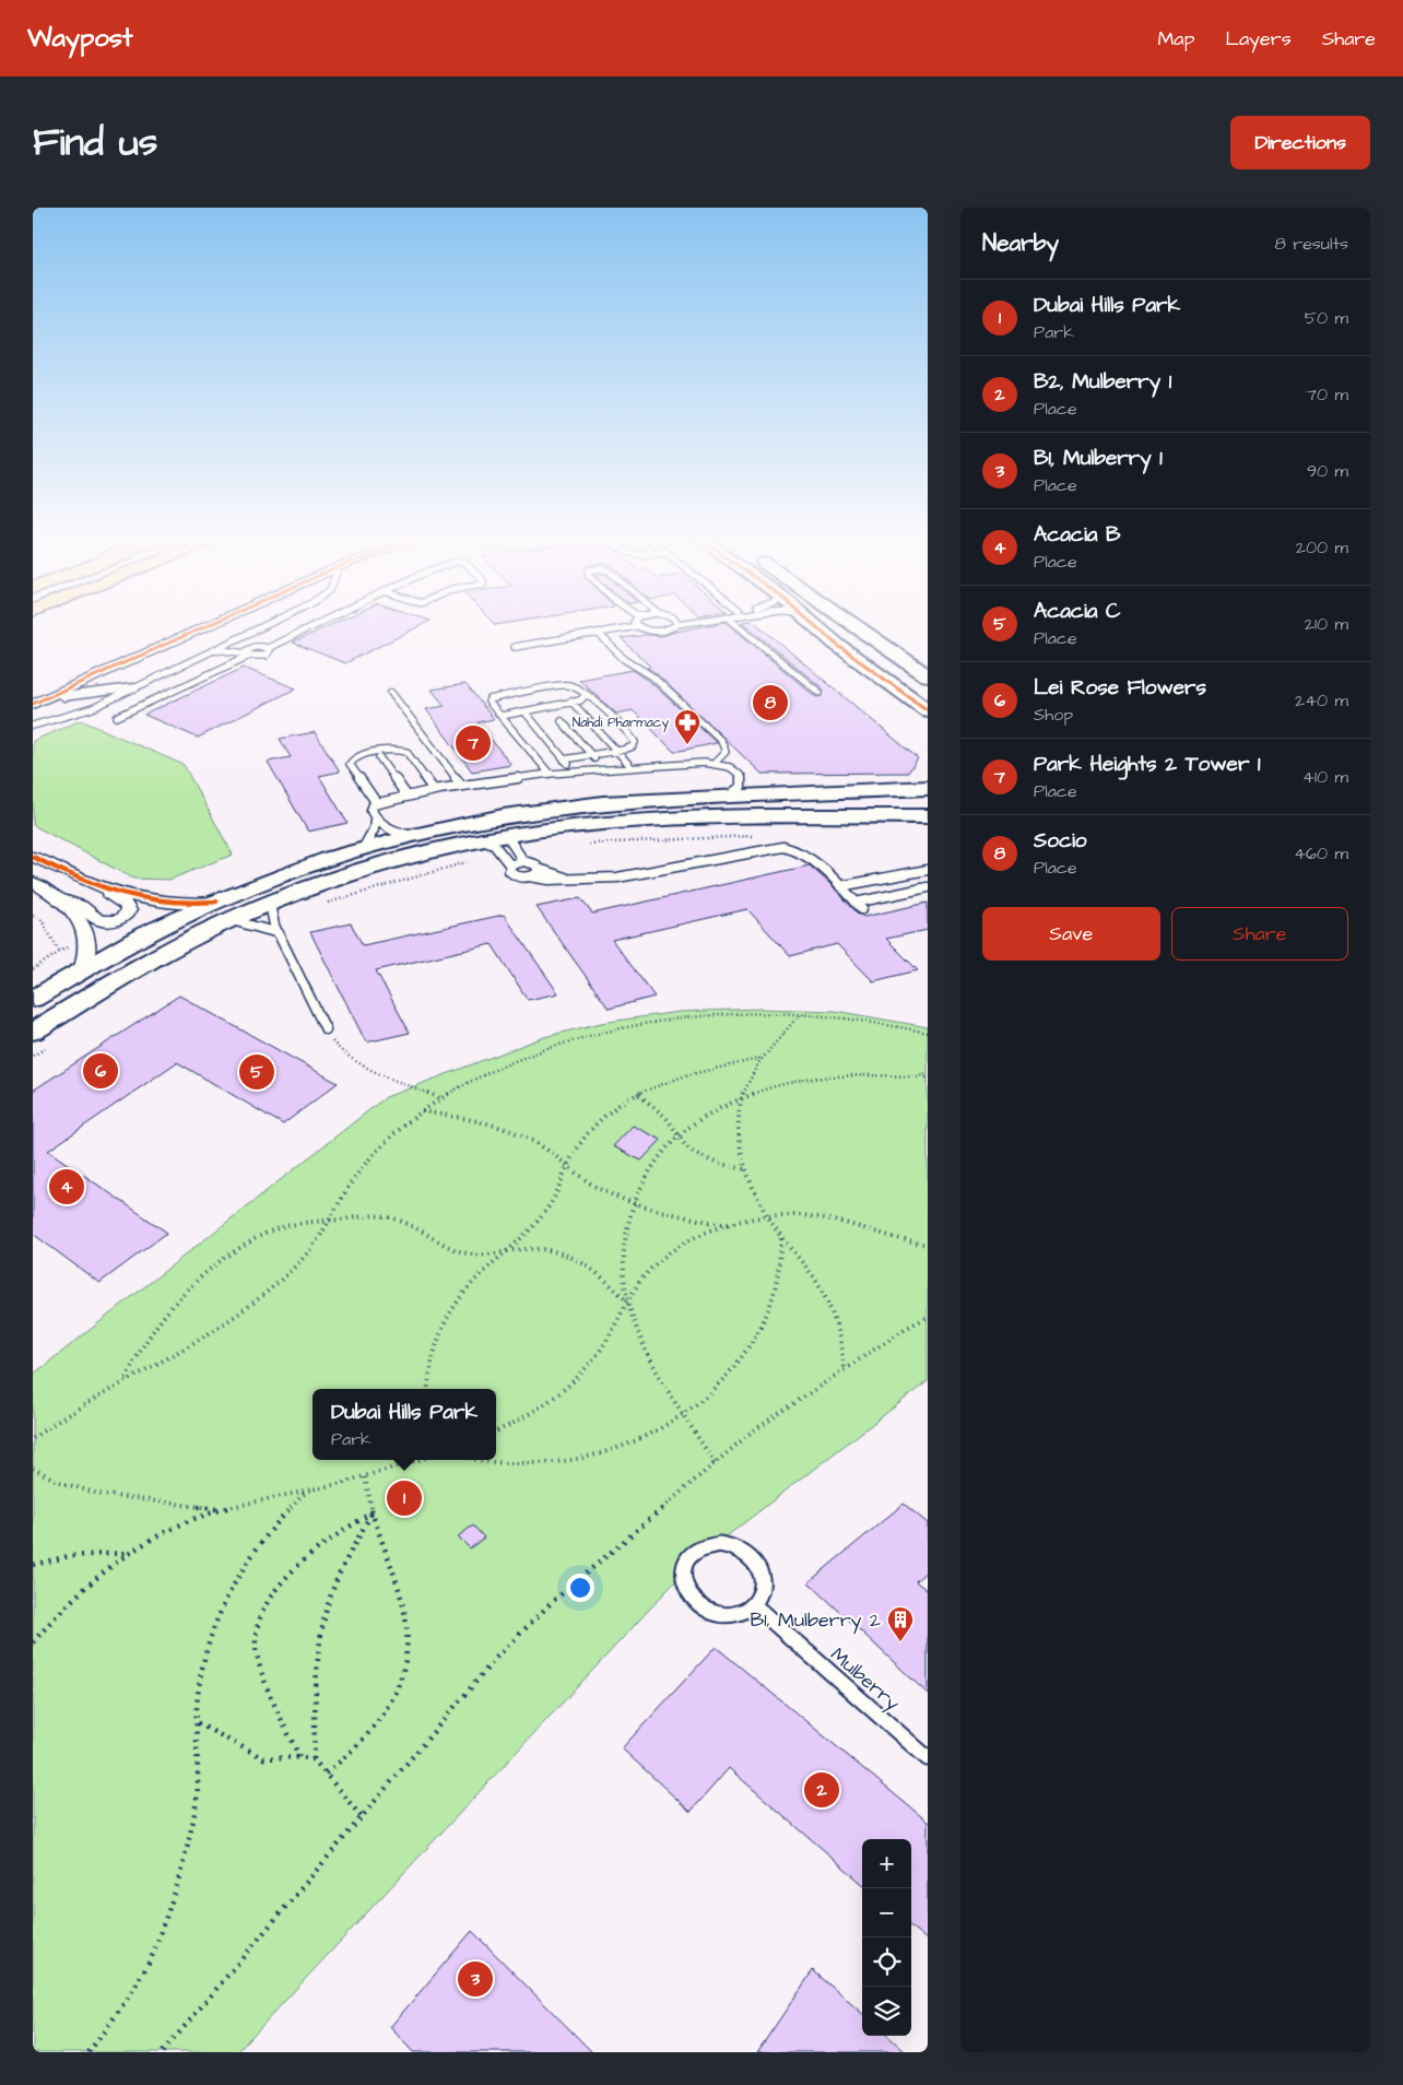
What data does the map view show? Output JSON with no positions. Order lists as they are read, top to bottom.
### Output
{
  "streets": {
    "lane": ["Mulberry"]
  },
  "places": {
    "pharmacy": ["Nahdi Pharmacy"],
    "building": ["B1, Mulberry 2"]
  },
  "page": {
    "header": "Waypost",
    "nav": ["Map", "Layers", "Share"],
    "title": "Find us",
    "buttons": [
      "Directions",
      ["Save", "Share"]
    ],
    "heading": ["Nearby", "8 results"],
    "list": [
      {
        "mark": "1",
        "name": "Dubai Hills Park",
        "note": "Park",
        "value": "50 m"
      },
      {
        "mark": "2",
        "name": "B2, Mulberry 1",
        "note": "Place",
        "value": "70 m"
      },
      {
        "mark": "3",
        "name": "B1, Mulberry 1",
        "note": "Place",
        "value": "90 m"
      },
      {
        "mark": "4",
        "name": "Acacia B",
        "note": "Place",
        "value": "200 m"
      },
      {
        "mark": "5",
        "name": "Acacia C",
        "note": "Place",
        "value": "210 m"
      },
      {
        "mark": "6",
        "name": "Lei Rose Flowers",
        "note": "Shop",
        "value": "240 m"
      },
      {
        "mark": "7",
        "name": "Park Heights 2 Tower 1",
        "note": "Place",
        "value": "410 m"
      },
      {
        "mark": "8",
        "name": "Socio",
        "note": "Place",
        "value": "460 m"
      }
    ],
    "pins": [
      "8",
      "7",
      "6",
      "5",
      "4",
      "1",
      "2",
      "3"
    ],
    "popup": ["Dubai Hills Park", "Park"],
    "map_buttons": ["+", "−"]
  }
}
